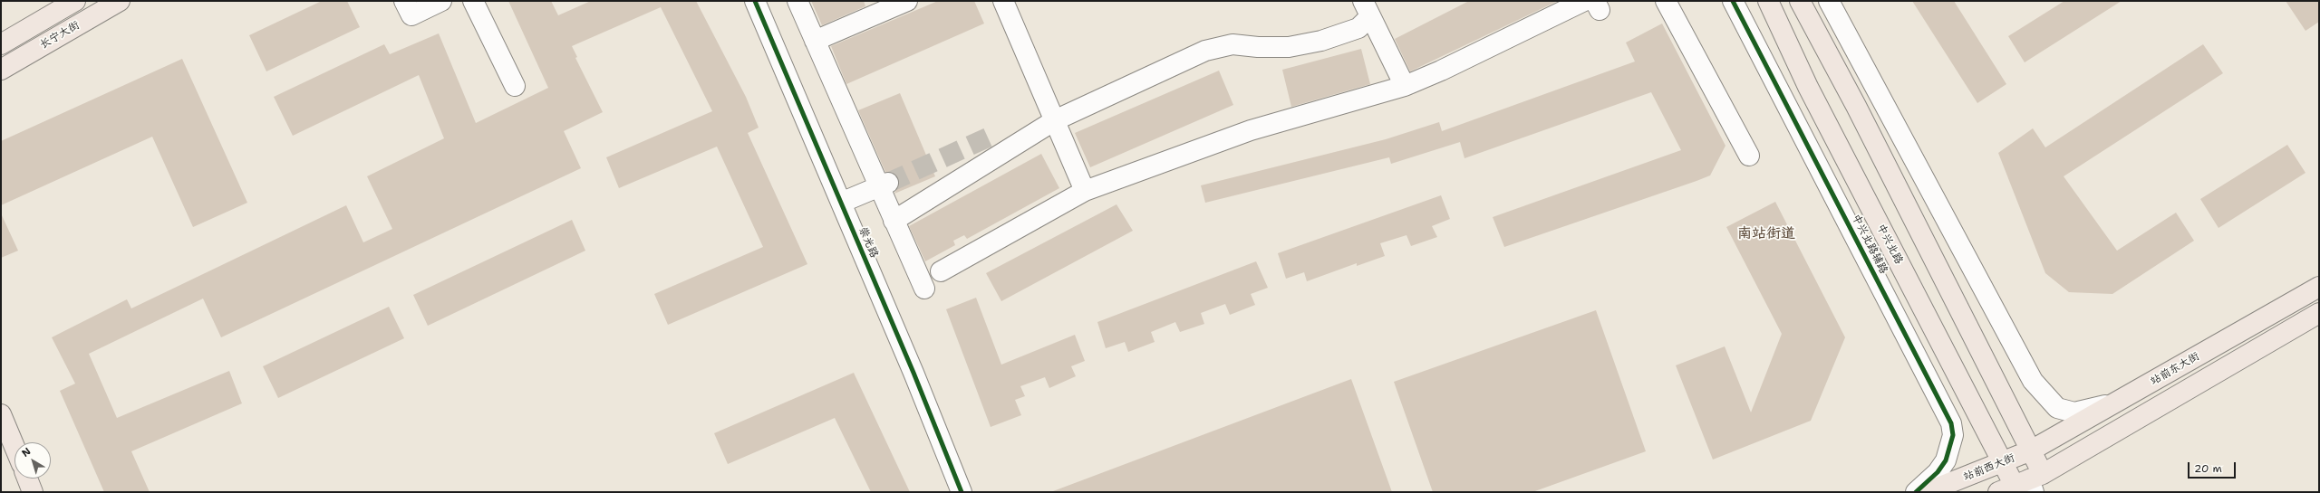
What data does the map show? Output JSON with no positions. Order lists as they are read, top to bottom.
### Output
{
  "streets": {
    "main road": [
      "长宁大街",
      "中兴北路",
      "站前东大街",
      "站前西大街"
    ],
    "street": ["崇光路", "中兴北路辅路"]
  },
  "crossings": [
    ["中兴北路", "站前西大街"],
    ["站前东大街", "站前西大街"]
  ],
  "districts": ["南站街道"],
  "scale_bar": "20 m",
  "north": "top left"
}
